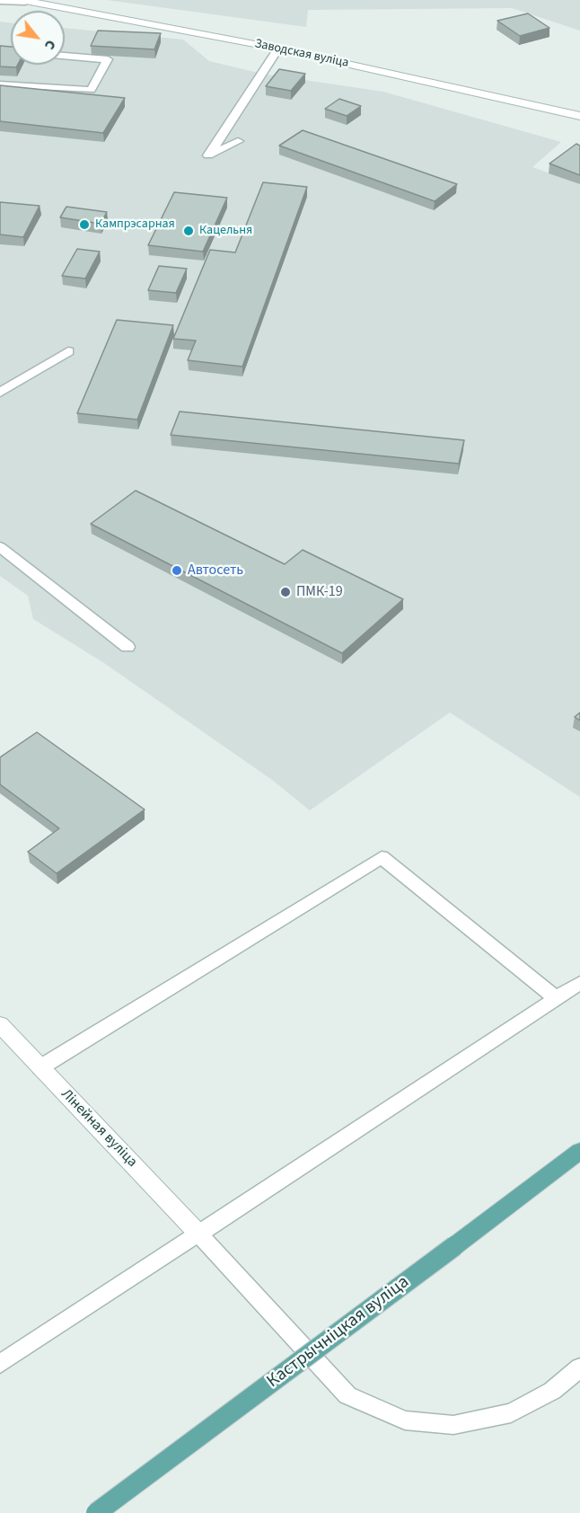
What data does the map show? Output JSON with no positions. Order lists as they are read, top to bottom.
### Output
{
  "streets": {
    "main road": ["Кастрычніцкая вуліца"],
    "street": ["Заводская вуліца", "Лінейная вуліца"]
  },
  "places": [
    "Кампрэсарная",
    "Кацельня",
    "Автосеть",
    "ПМК-19"
  ],
  "north": "bottom right"
}
